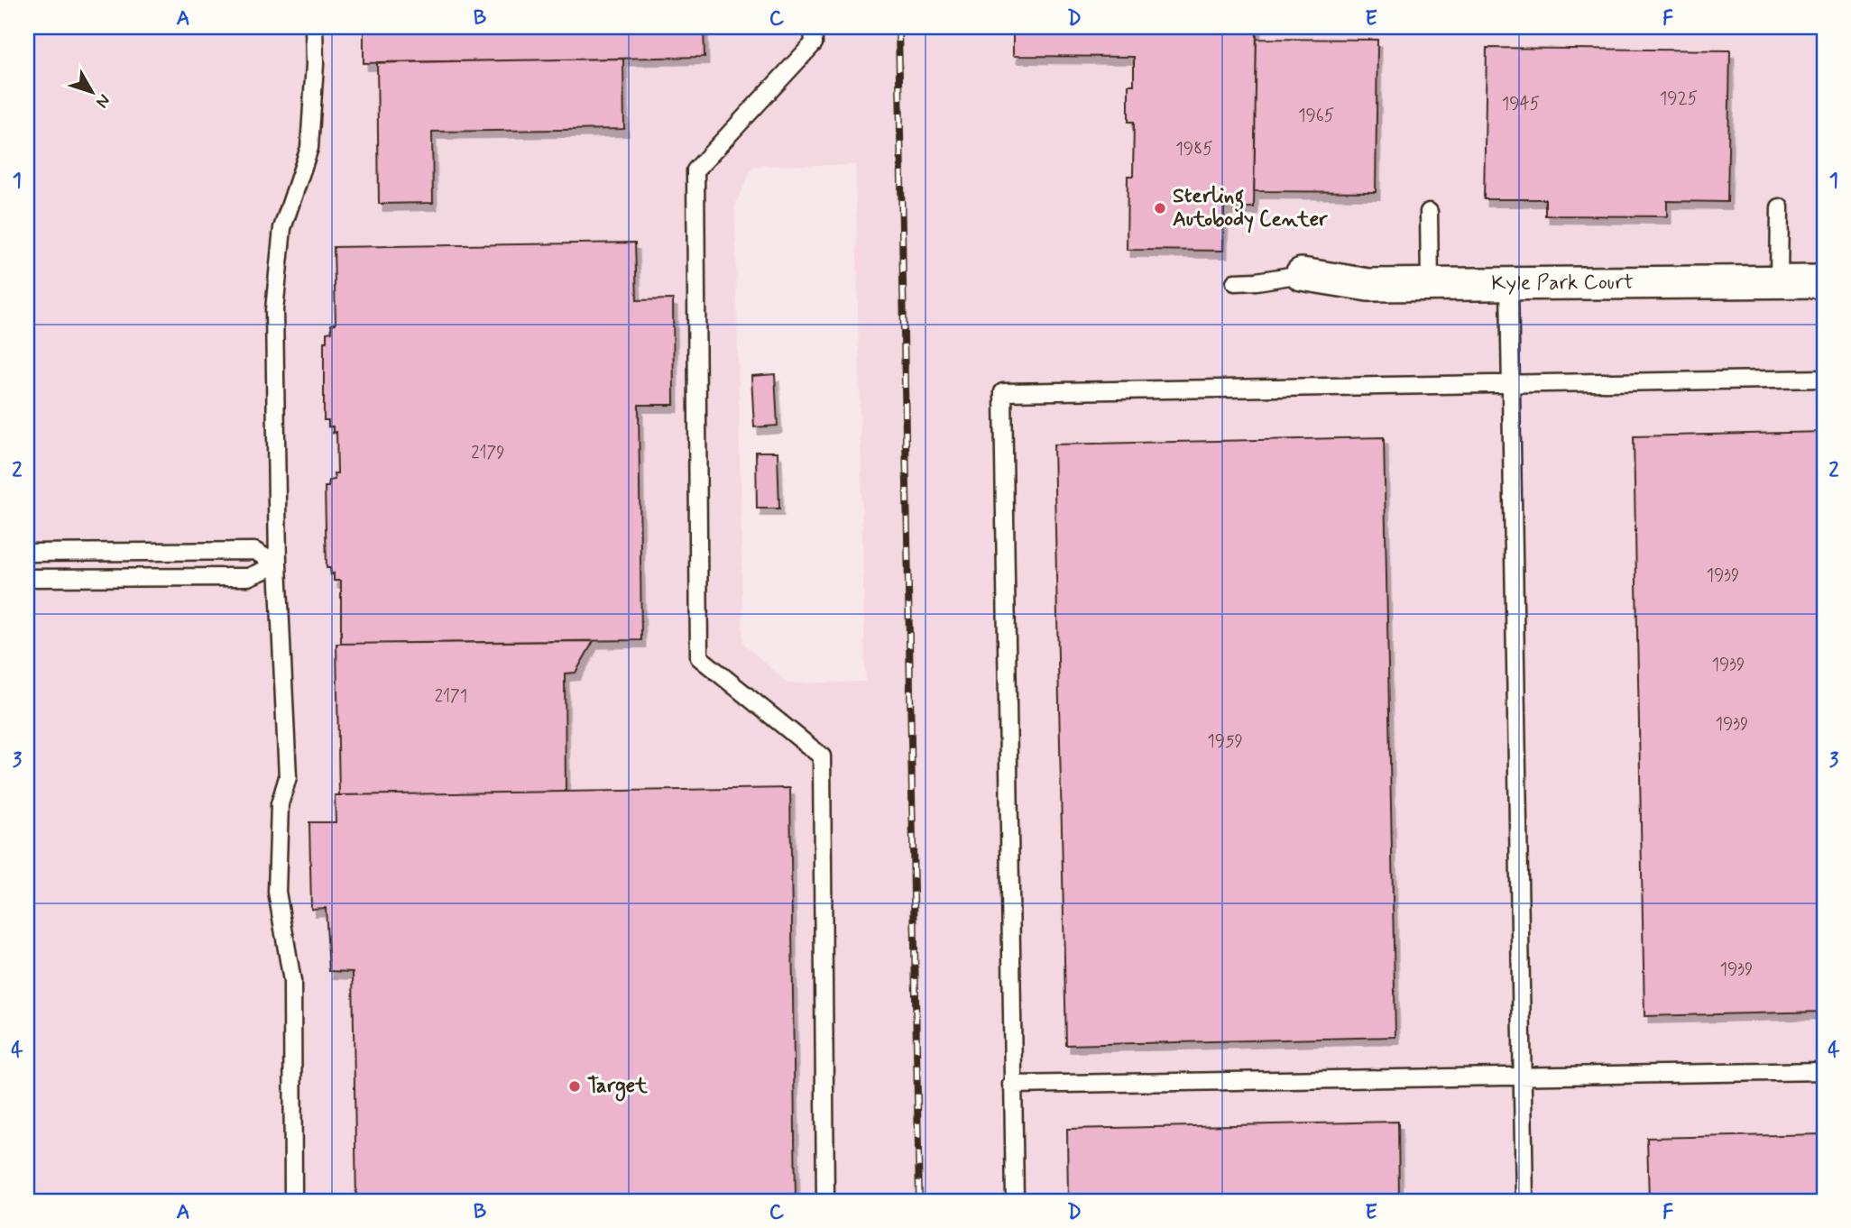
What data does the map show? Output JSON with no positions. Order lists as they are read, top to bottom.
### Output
{
  "streets": {
    "street": ["Kyle Park Court"]
  },
  "places": ["Sterling Autobody Center", "Target"],
  "house_numbers": [
    "1925",
    "1945",
    "1965",
    "1985",
    "2179",
    "1939",
    "1939",
    "2171",
    "1939",
    "1959",
    "1939"
  ],
  "north": "bottom right",
  "grid": {
    "columns": [
      "A",
      "B",
      "C",
      "D",
      "E",
      "F"
    ],
    "rows": [
      "1",
      "2",
      "3",
      "4"
    ]
  }
}
